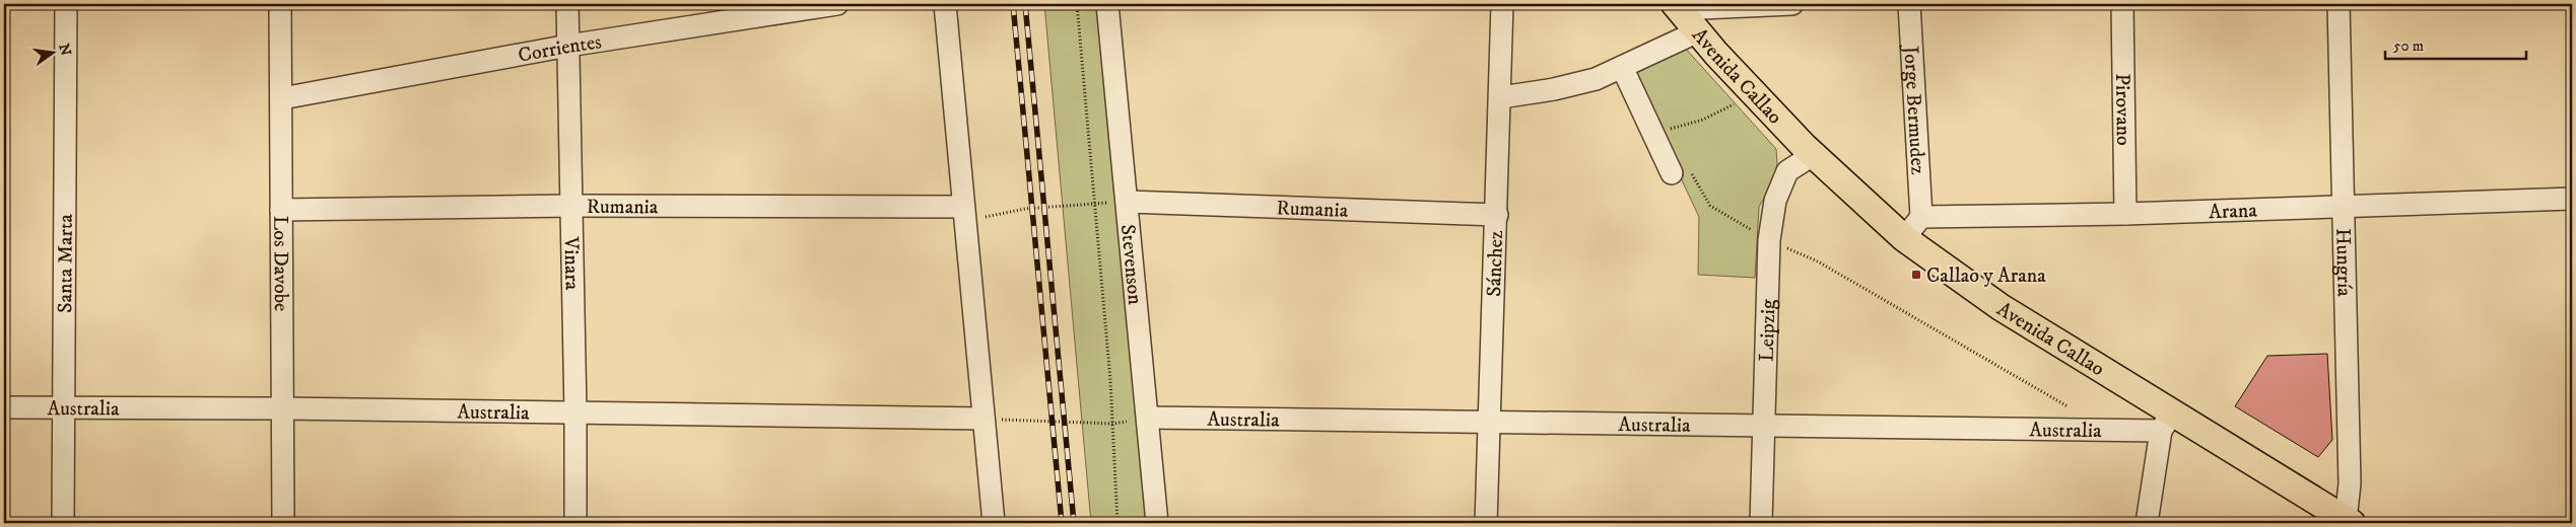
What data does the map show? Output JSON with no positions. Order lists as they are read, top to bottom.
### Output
{
  "streets": {
    "main road": ["Avenida Callao"],
    "street": [
      "Corrientes",
      "Pirovano",
      "Jorge Bermudez",
      "Rumania",
      "Arana",
      "Hungría",
      "Santa Marta",
      "Los Davobe",
      "Vinara",
      "Stevenson",
      "Sánchez",
      "Leipzig",
      "Australia"
    ]
  },
  "crossings": [
    ["Corrientes", "Los Davobe"],
    ["Corrientes", "Vinara"],
    ["Avenida Callao", "Hungría"],
    ["Avenida Callao", "Leipzig"],
    ["Avenida Callao", "Australia"],
    ["Pirovano", "Arana"],
    ["Jorge Bermudez", "Arana"],
    ["Rumania", "Los Davobe"],
    ["Rumania", "Vinara"],
    ["Rumania", "Stevenson"],
    ["Rumania", "Sánchez"],
    ["Arana", "Hungría"],
    ["Santa Marta", "Australia"],
    ["Los Davobe", "Australia"],
    ["Vinara", "Australia"],
    ["Stevenson", "Australia"],
    ["Sánchez", "Australia"],
    ["Leipzig", "Australia"]
  ],
  "places": {
    "transit": ["Callao y Arana"]
  },
  "scale_bar": "50 m",
  "north": "right"
}
